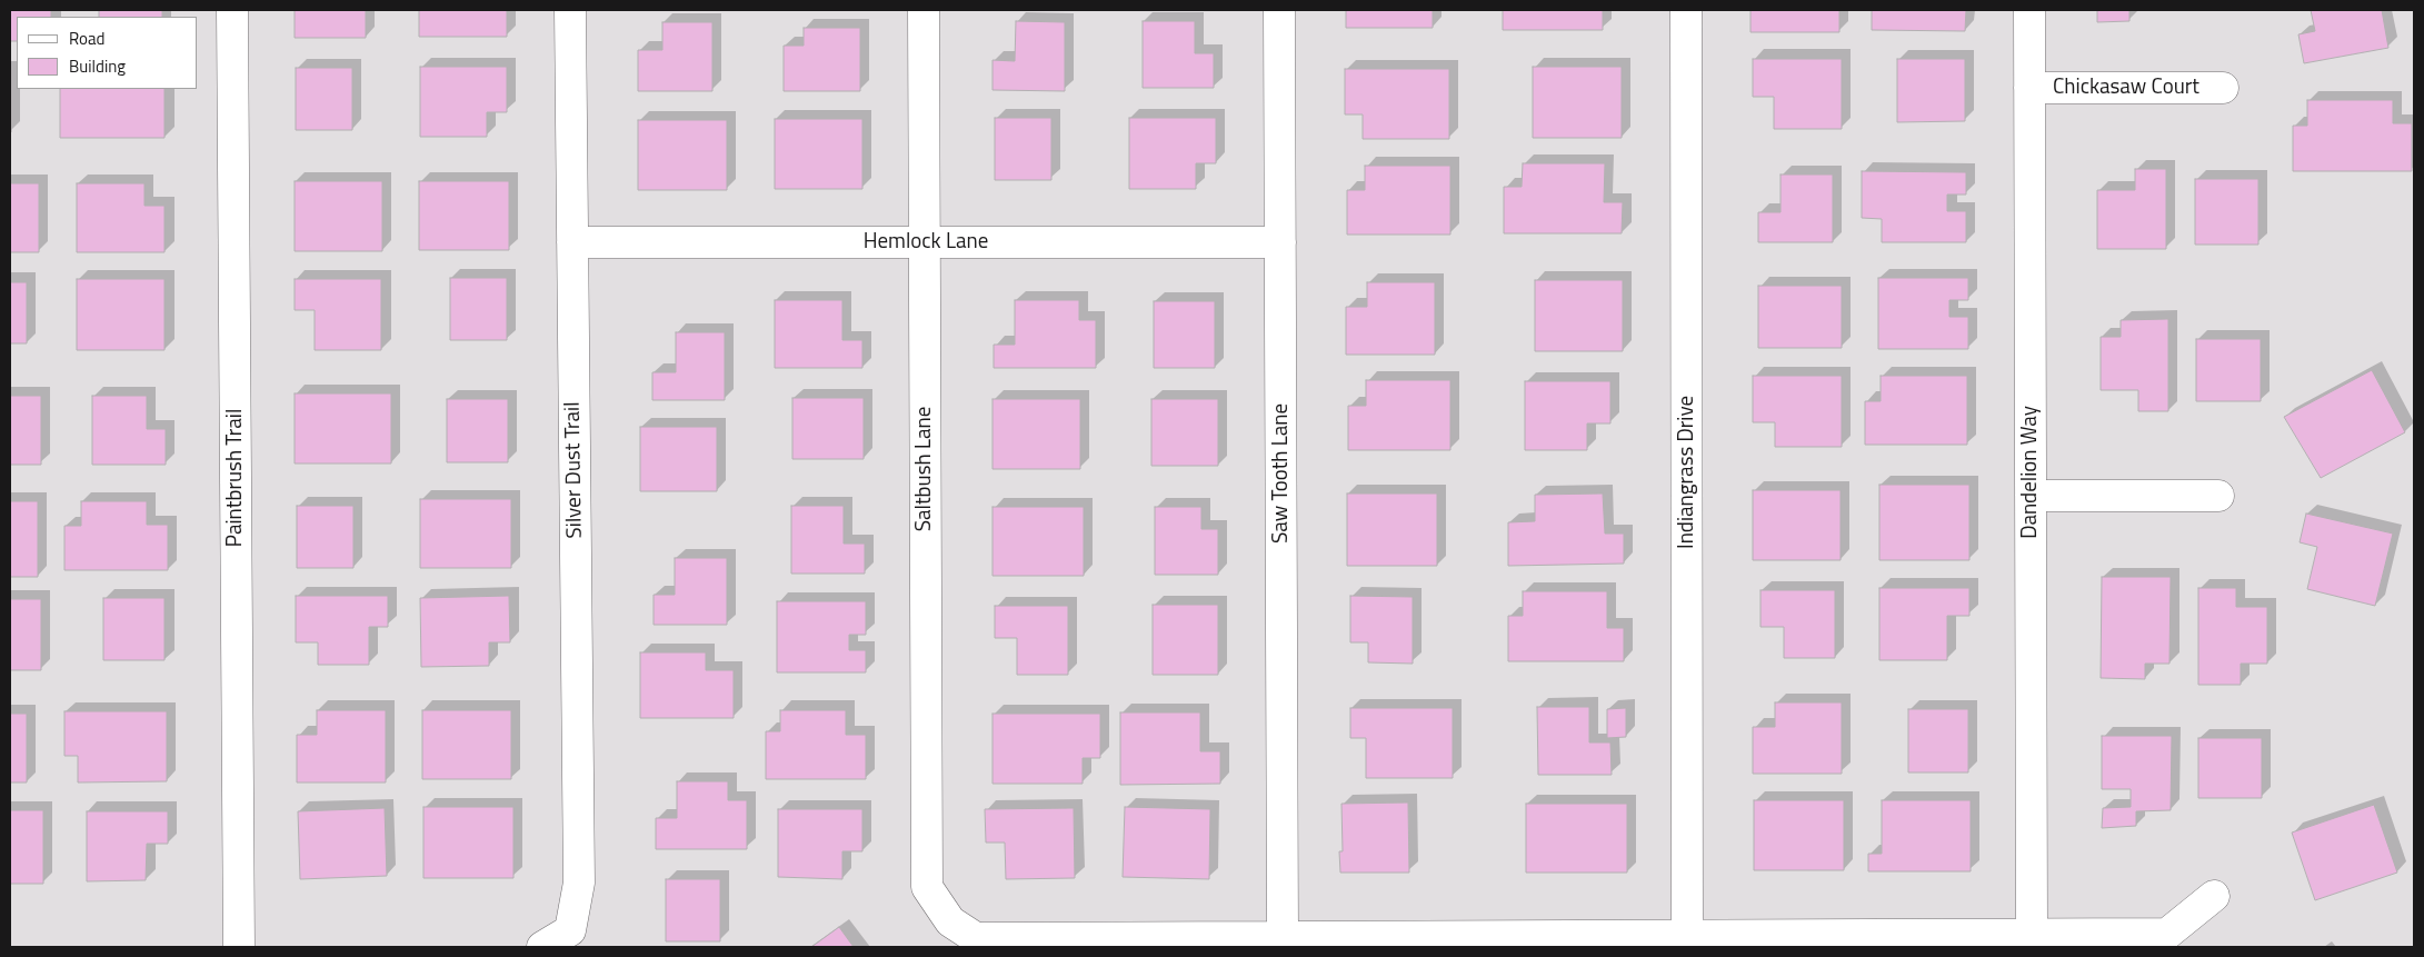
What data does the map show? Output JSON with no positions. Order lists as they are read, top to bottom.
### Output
{
  "streets": {
    "street": [
      "Chickasaw Court",
      "Hemlock Lane",
      "Saltbush Lane",
      "Silver Dust Trail",
      "Indiangrass Drive",
      "Dandelion Way",
      "Saw Tooth Lane",
      "Paintbrush Trail"
    ]
  },
  "crossings": [
    ["Chickasaw Court", "Dandelion Way"],
    ["Hemlock Lane", "Saltbush Lane"],
    ["Hemlock Lane", "Silver Dust Trail"],
    ["Hemlock Lane", "Saw Tooth Lane"],
    ["Saltbush Lane", "Saw Tooth Lane"]
  ],
  "legend": ["Road", "Building"]
}
